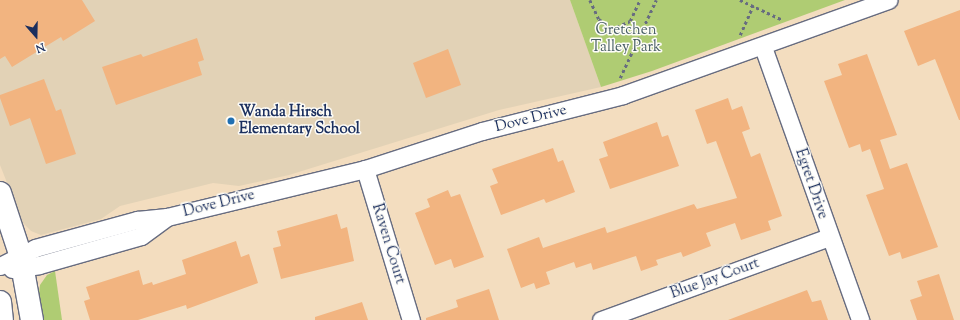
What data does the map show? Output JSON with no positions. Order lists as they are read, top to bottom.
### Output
{
  "streets": {
    "street": [
      "Dove Drive",
      "Egret Drive",
      "Raven Court",
      "Blue Jay Court"
    ]
  },
  "crossings": [
    ["Dove Drive", "Egret Drive"],
    ["Dove Drive", "Raven Court"],
    ["Egret Drive", "Blue Jay Court"]
  ],
  "parks": ["Gretchen Talley Park"],
  "places": ["Wanda Hirsch Elementary School"],
  "north": "bottom"
}
